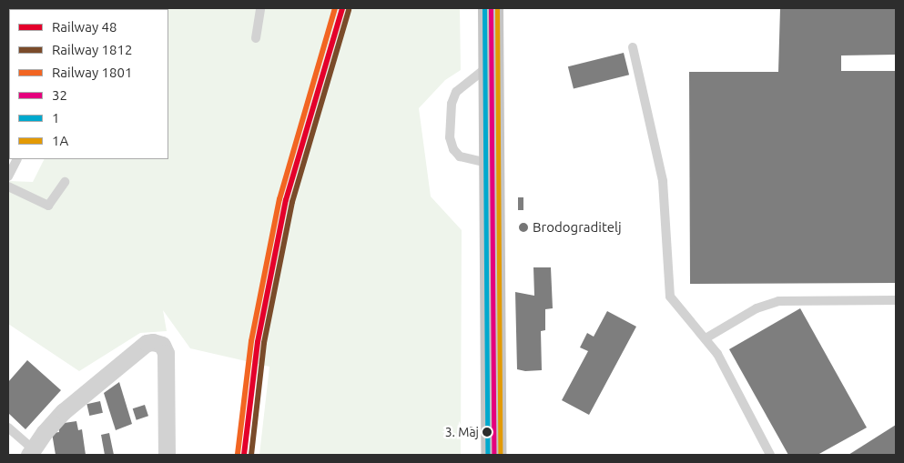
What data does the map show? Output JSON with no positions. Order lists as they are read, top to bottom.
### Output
{
  "places": ["Brodograditelj", "3. Maj"],
  "lines": [
    "rail line 48",
    "rail line 1801",
    "transit line 32",
    "transit line 1",
    "transit line 1A",
    "rail line 1812"
  ],
  "legend": [
    "Railway 48",
    "Railway 1812",
    "Railway 1801",
    "32",
    "1",
    "1A"
  ]
}
